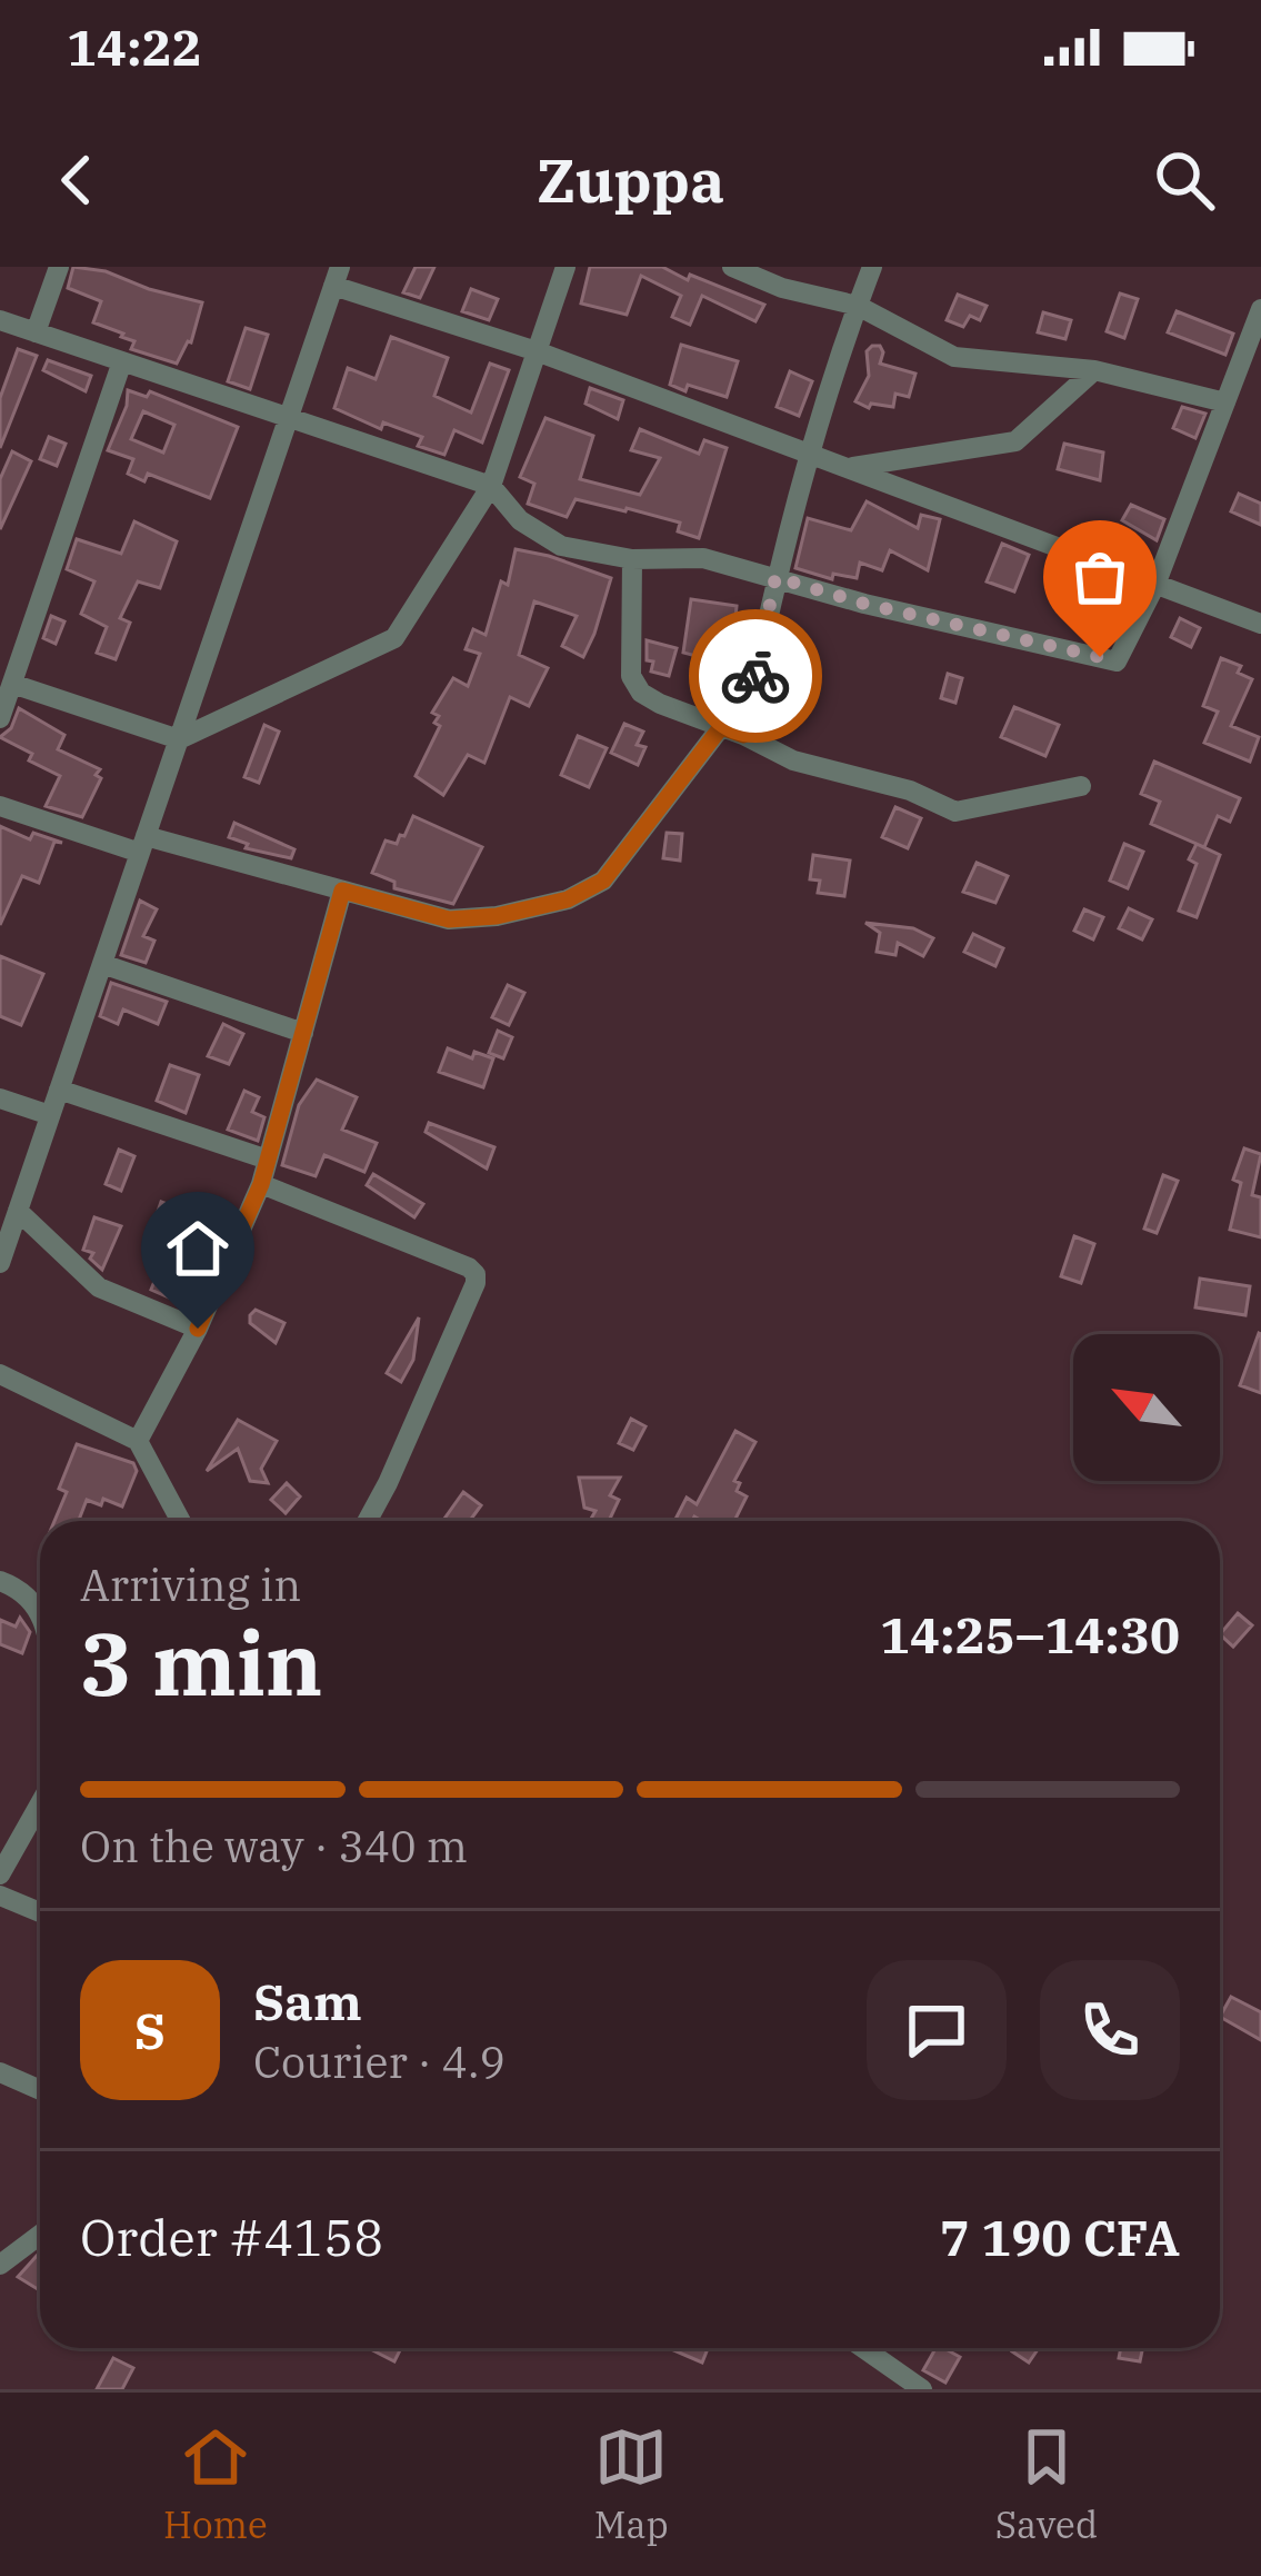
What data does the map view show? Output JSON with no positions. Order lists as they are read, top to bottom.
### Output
{
  "north": "top left",
  "page": {
    "status": "14:22",
    "header": "Zuppa",
    "heading": ["3 min", "Arriving in", "14:25–14:30"],
    "panel": [
      "Sam",
      "Courier · 4.9",
      "Order #4158",
      "7 190 CFA"
    ],
    "bar": "On the way · 340 m",
    "round": "S",
    "tabs": ["Home", "Map", "Saved"]
  }
}
